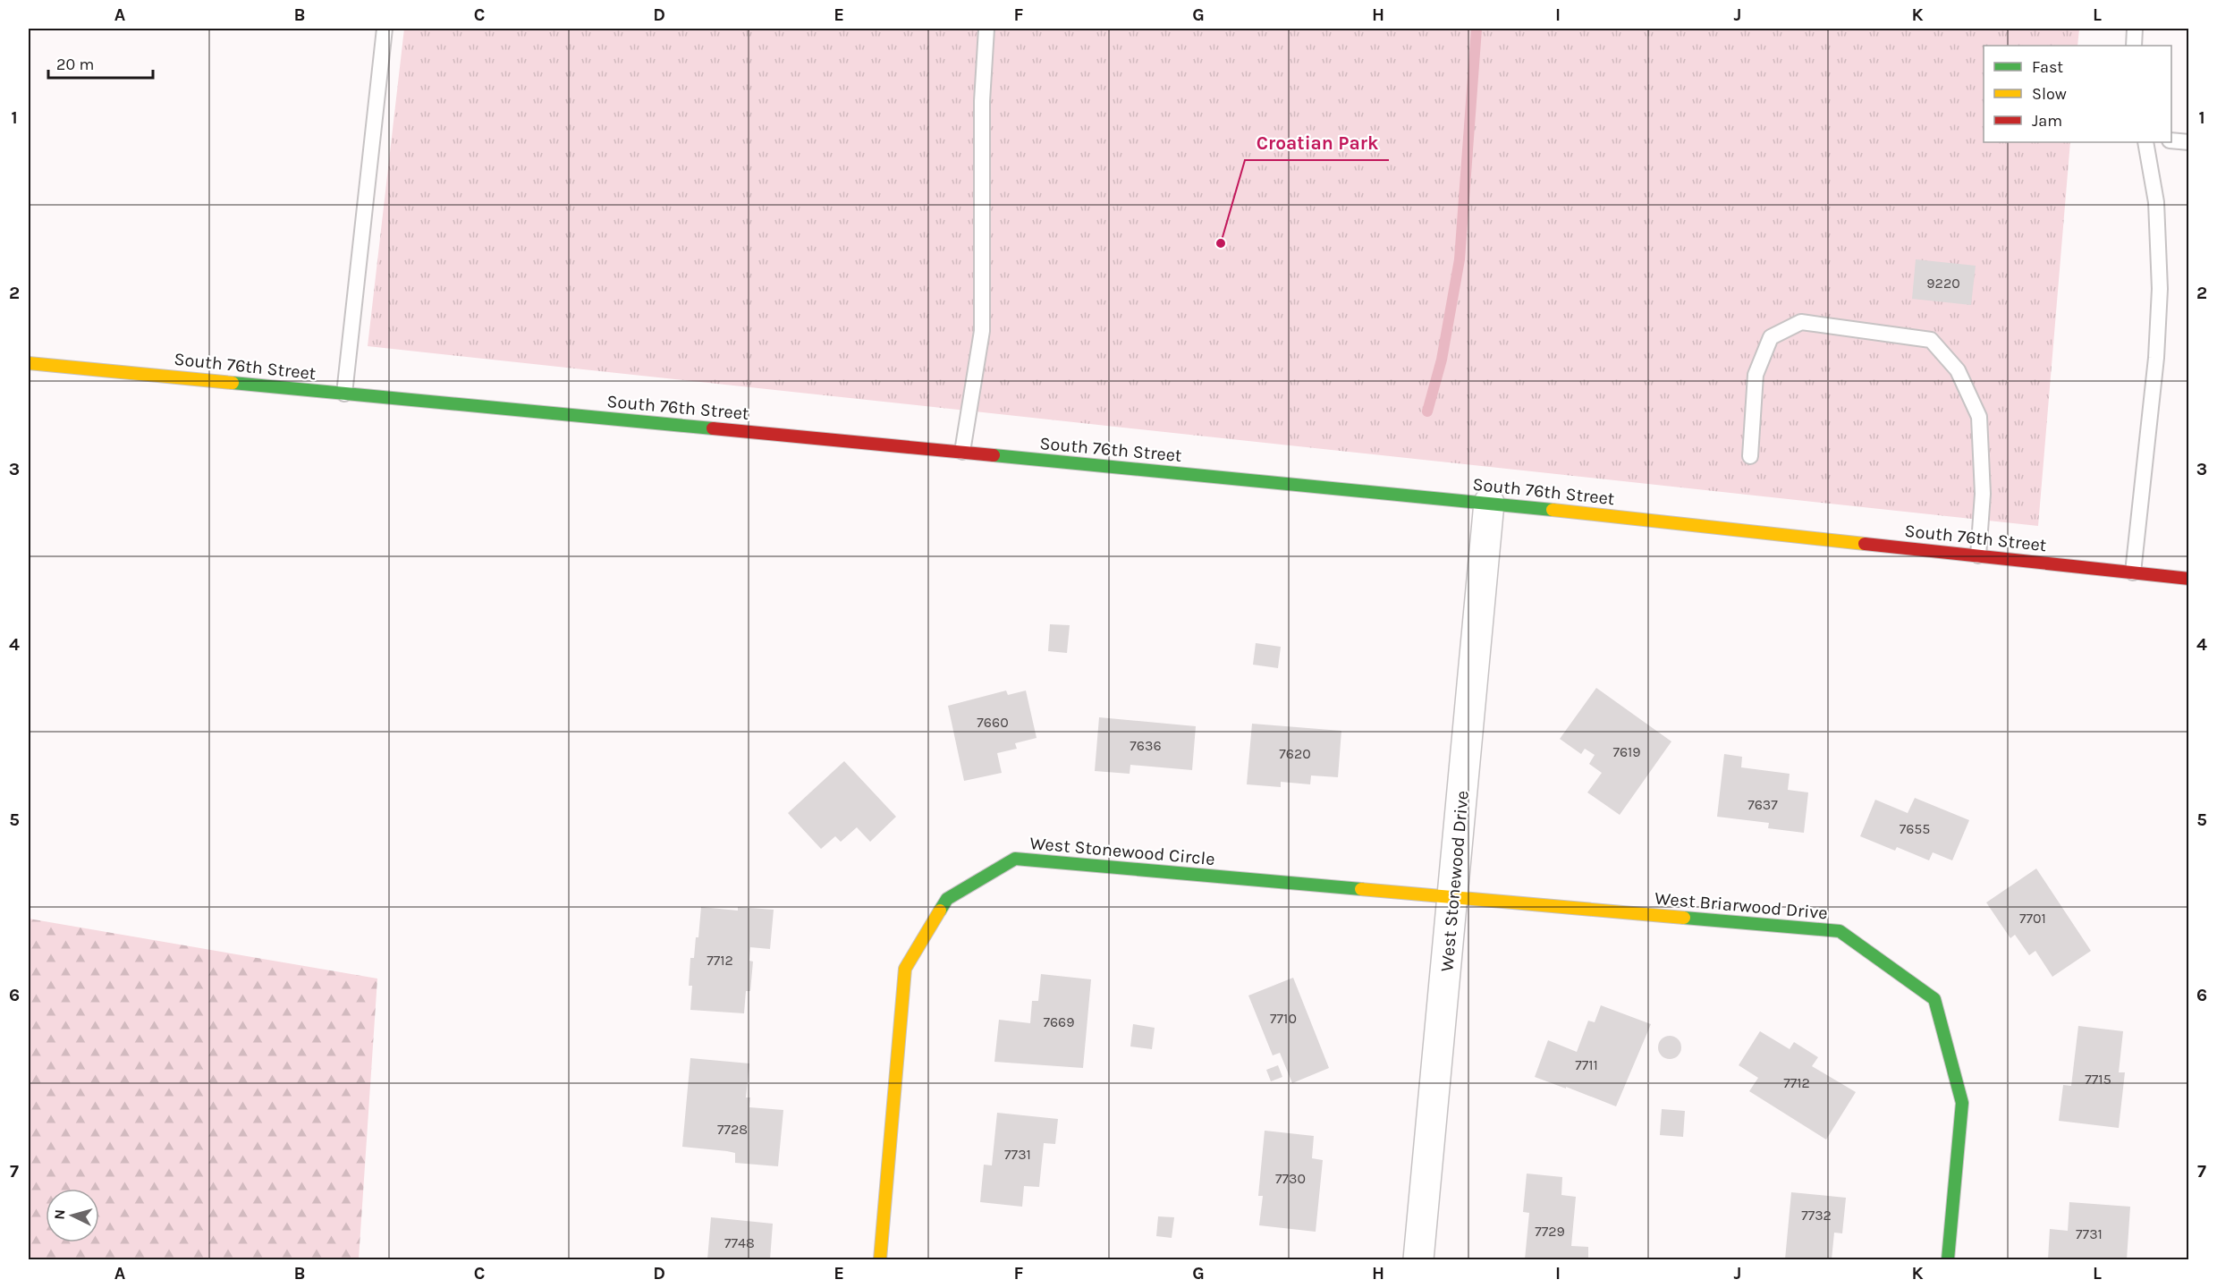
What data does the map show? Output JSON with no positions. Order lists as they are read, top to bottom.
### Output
{
  "streets": {
    "main road": ["South 76th Street", "West Stonewood Circle", "West Briarwood Drive"],
    "street": ["West Stonewood Drive"]
  },
  "crossings": [
    ["South 76th Street", "West Stonewood Drive"],
    ["West Stonewood Circle", "West Stonewood Drive"],
    ["West Stonewood Circle", "West Briarwood Drive"],
    ["West Stonewood Drive", "West Briarwood Drive"]
  ],
  "places": ["Croatian Park"],
  "house_numbers": [
    "9220",
    "7660",
    "7636",
    "7619",
    "7620",
    "7637",
    "7655",
    "7701",
    "7712",
    "7710",
    "7669",
    "7711",
    "7715",
    "7712",
    "7728",
    "7731",
    "7730",
    "7732",
    "7729",
    "7731",
    "7748"
  ],
  "legend": ["Fast", "Slow", "Jam"],
  "scale_bar": "20 m",
  "north": "left",
  "grid": {
    "columns": [
      "A",
      "B",
      "C",
      "D",
      "E",
      "F",
      "G",
      "H",
      "I",
      "J",
      "K",
      "L"
    ],
    "rows": [
      "1",
      "2",
      "3",
      "4",
      "5",
      "6",
      "7"
    ]
  }
}
